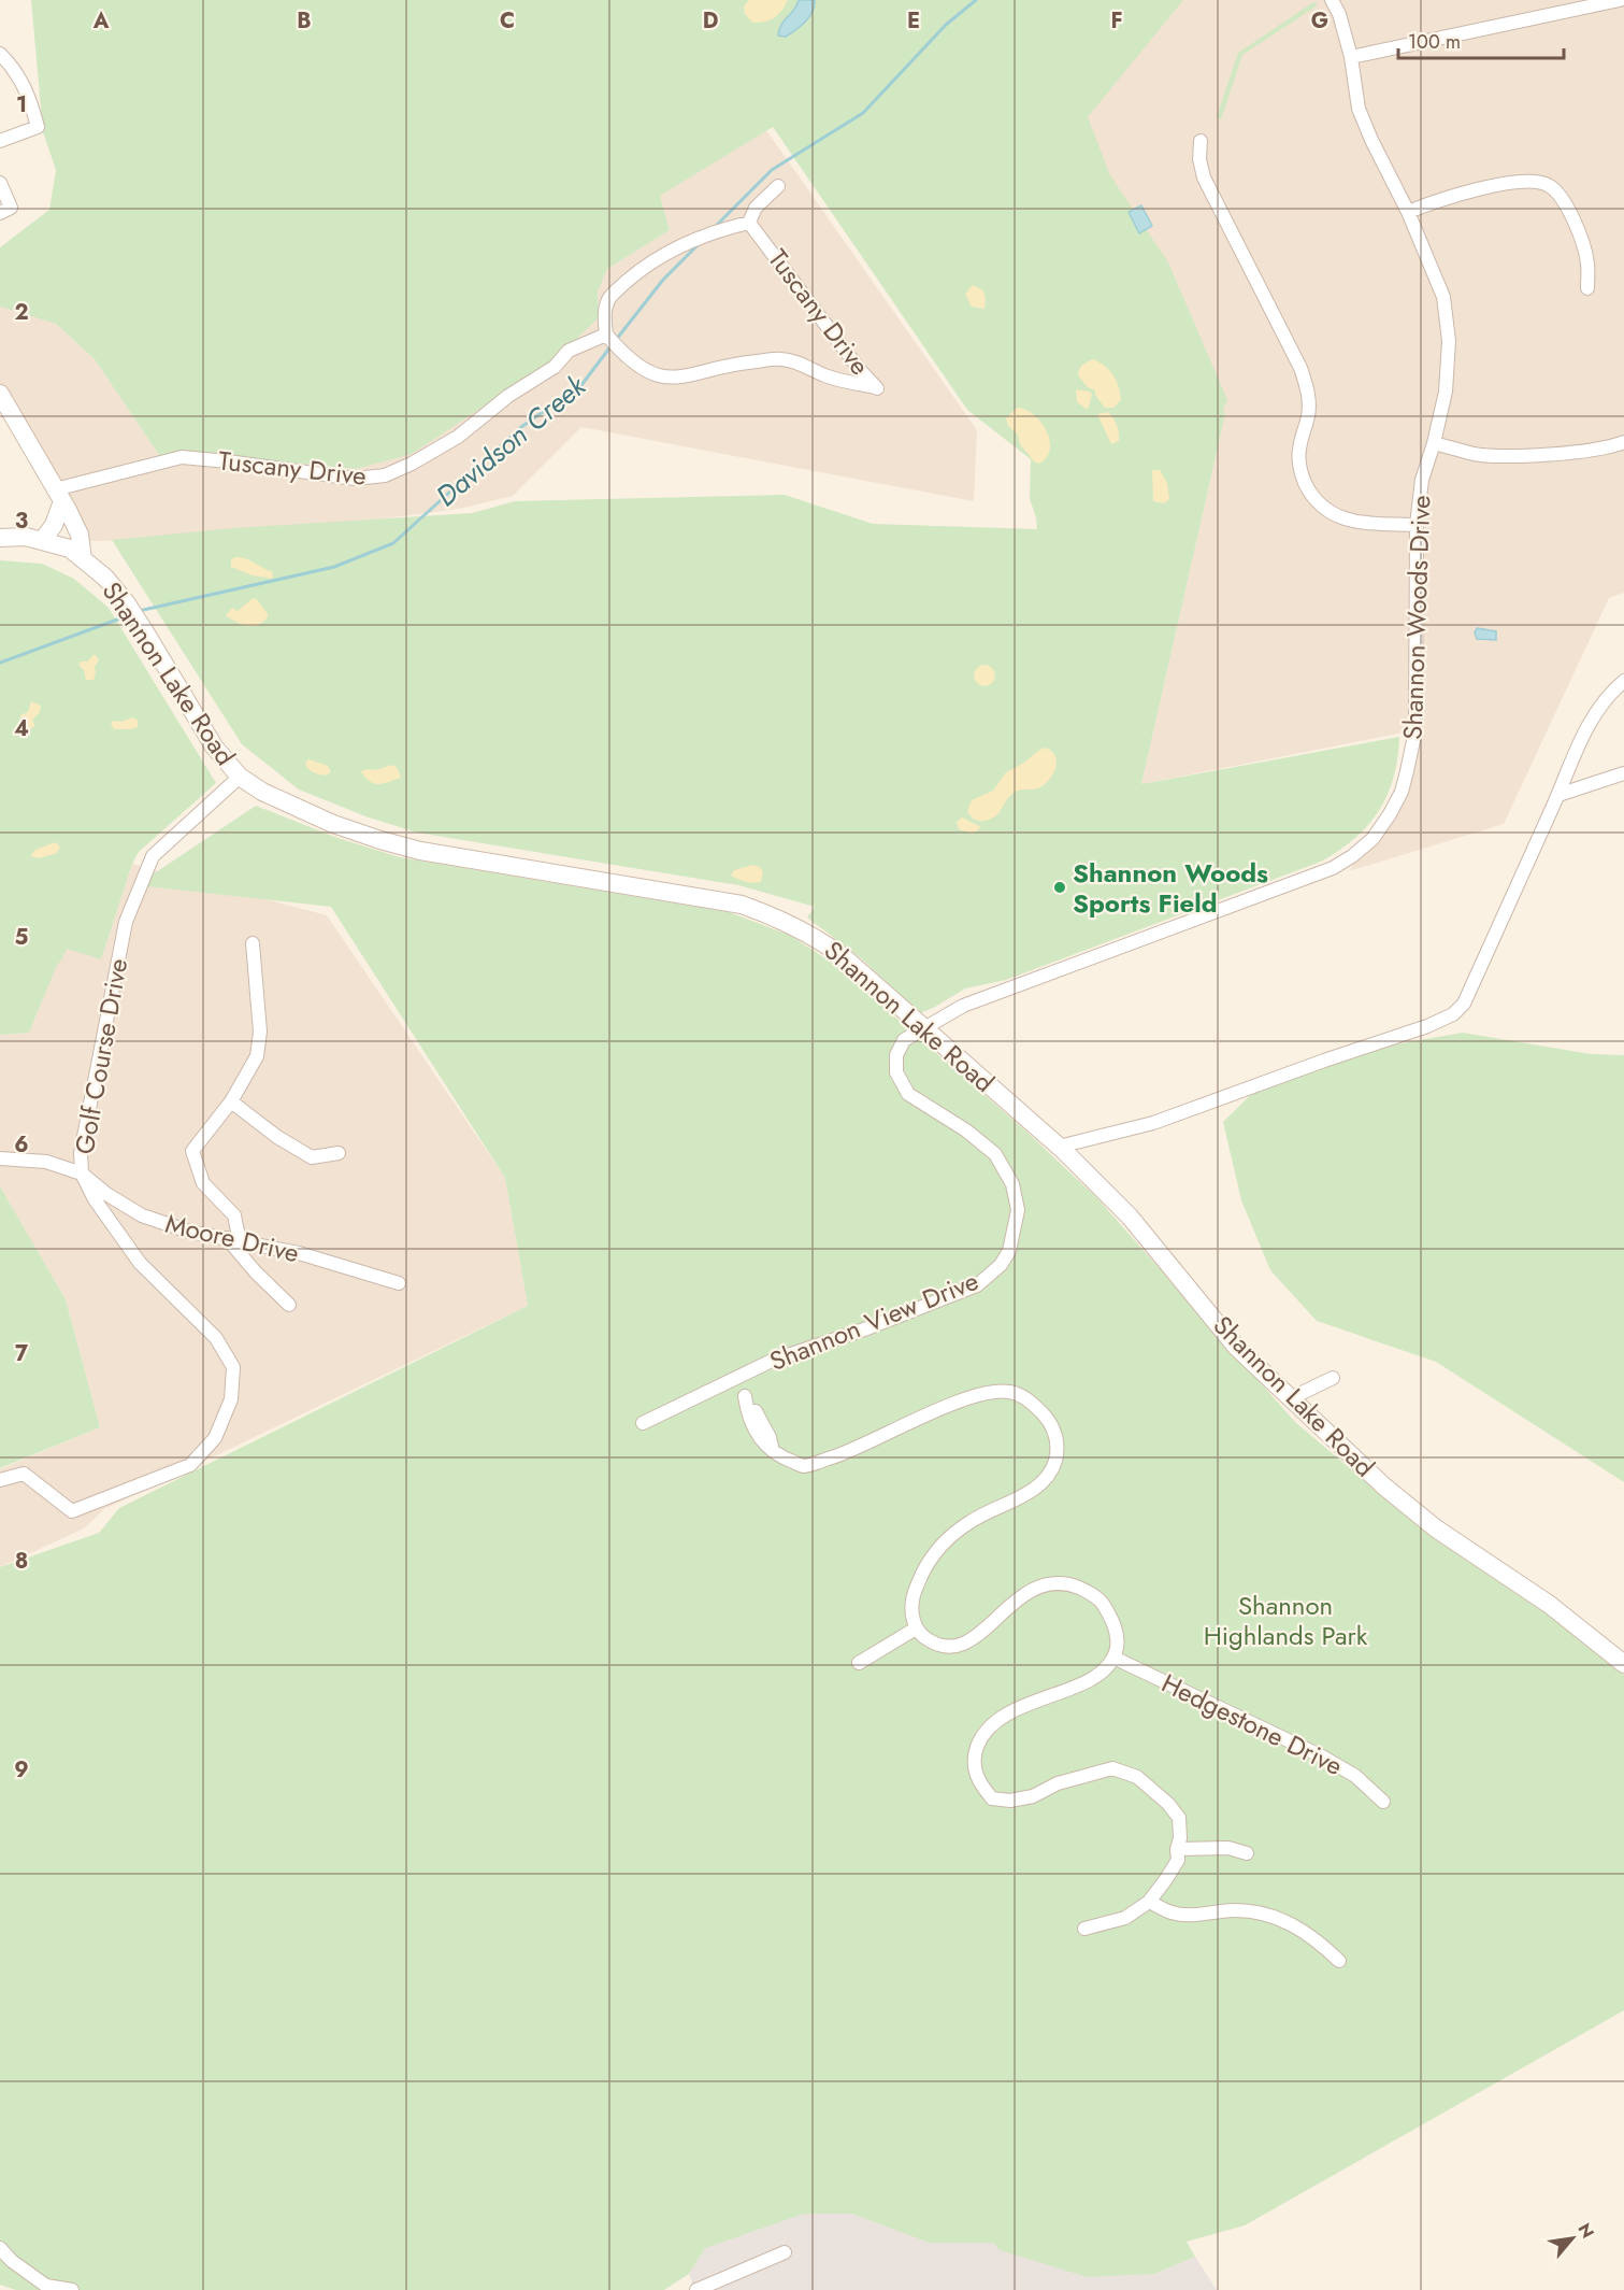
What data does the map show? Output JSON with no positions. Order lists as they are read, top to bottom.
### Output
{
  "streets": {
    "main road": ["Shannon Lake Road"],
    "street": [
      "Tuscany Drive",
      "Shannon Woods Drive",
      "Golf Course Drive",
      "Moore Drive",
      "Shannon View Drive",
      "Hedgestone Drive"
    ]
  },
  "crossings": [
    ["Shannon Woods Drive", "Shannon Lake Road"],
    ["Shannon Woods Drive", "Shannon View Drive"],
    ["Shannon Lake Road", "Golf Course Drive"],
    ["Shannon Lake Road", "Shannon View Drive"],
    ["Golf Course Drive", "Moore Drive"]
  ],
  "water": ["Davidson Creek"],
  "parks": ["Shannon Highlands Park"],
  "places": ["Shannon Woods Sports Field"],
  "scale_bar": "100 m",
  "north": "top right",
  "grid": {
    "columns": [
      "A",
      "B",
      "C",
      "D",
      "E",
      "F",
      "G"
    ],
    "rows": [
      "1",
      "2",
      "3",
      "4",
      "5",
      "6",
      "7",
      "8",
      "9"
    ]
  }
}
